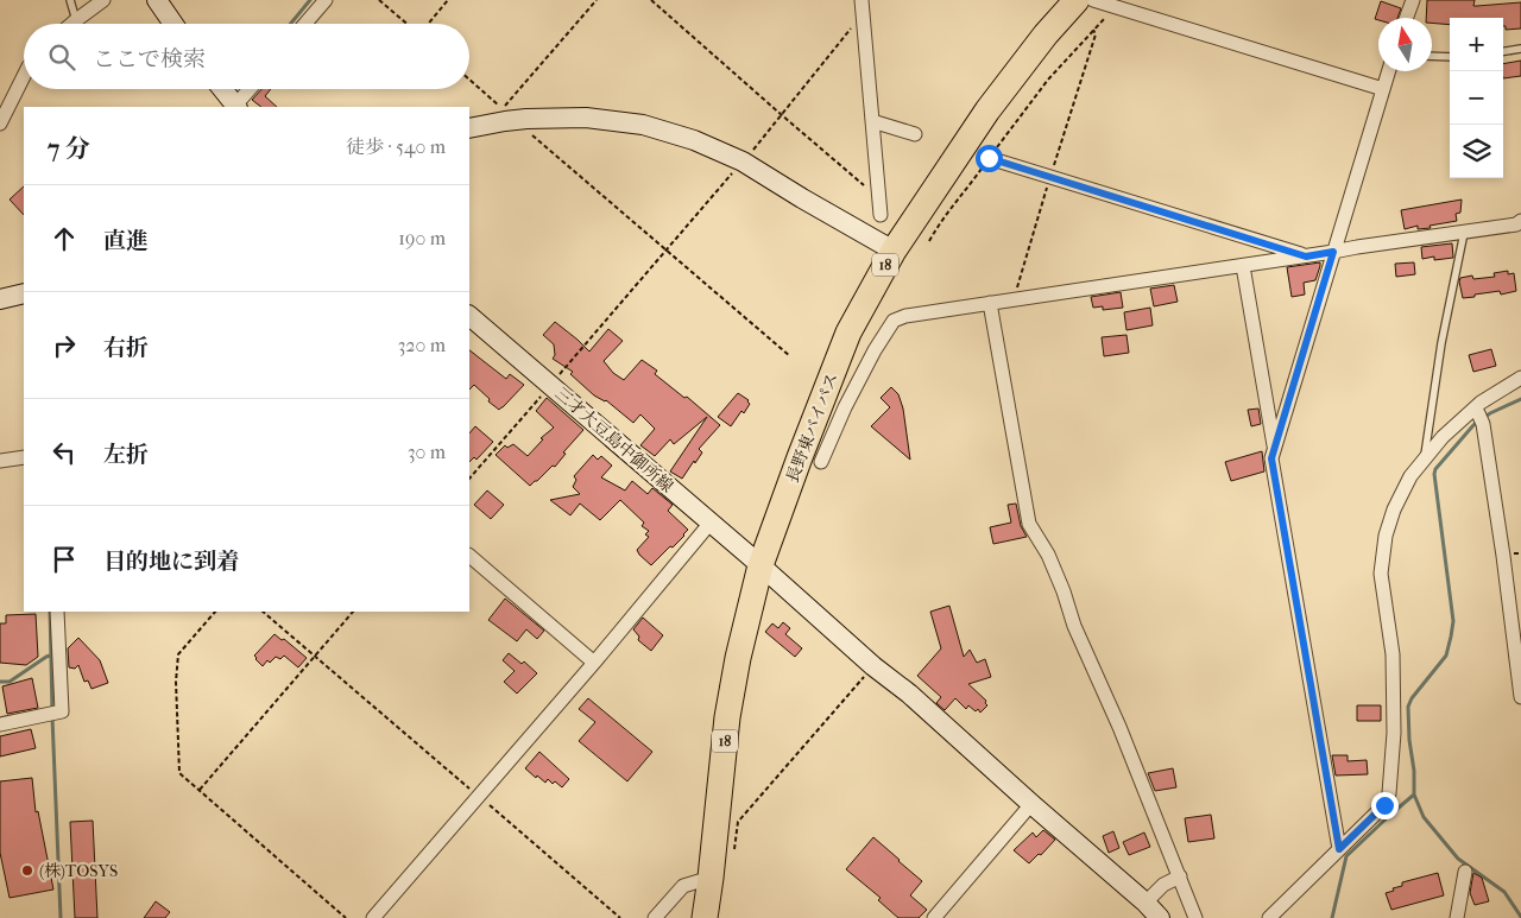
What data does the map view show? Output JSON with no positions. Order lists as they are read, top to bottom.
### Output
{
  "streets": {
    "highway": ["18", "長野東バイパス"],
    "street": ["三才大豆島中御所線"]
  },
  "crossings": [
    ["長野東バイパス", "三才大豆島中御所線"]
  ],
  "places": ["(株)TOSYS"],
  "north": "top",
  "page": {
    "map_buttons": ["+", "−"],
    "search": "ここで検索",
    "heading": ["7 分", "徒歩 · 540 m"],
    "list": [
      ["直進", "190 m"],
      ["右折", "320 m"],
      ["左折", "30 m"],
      "目的地に到着"
    ]
  }
}
